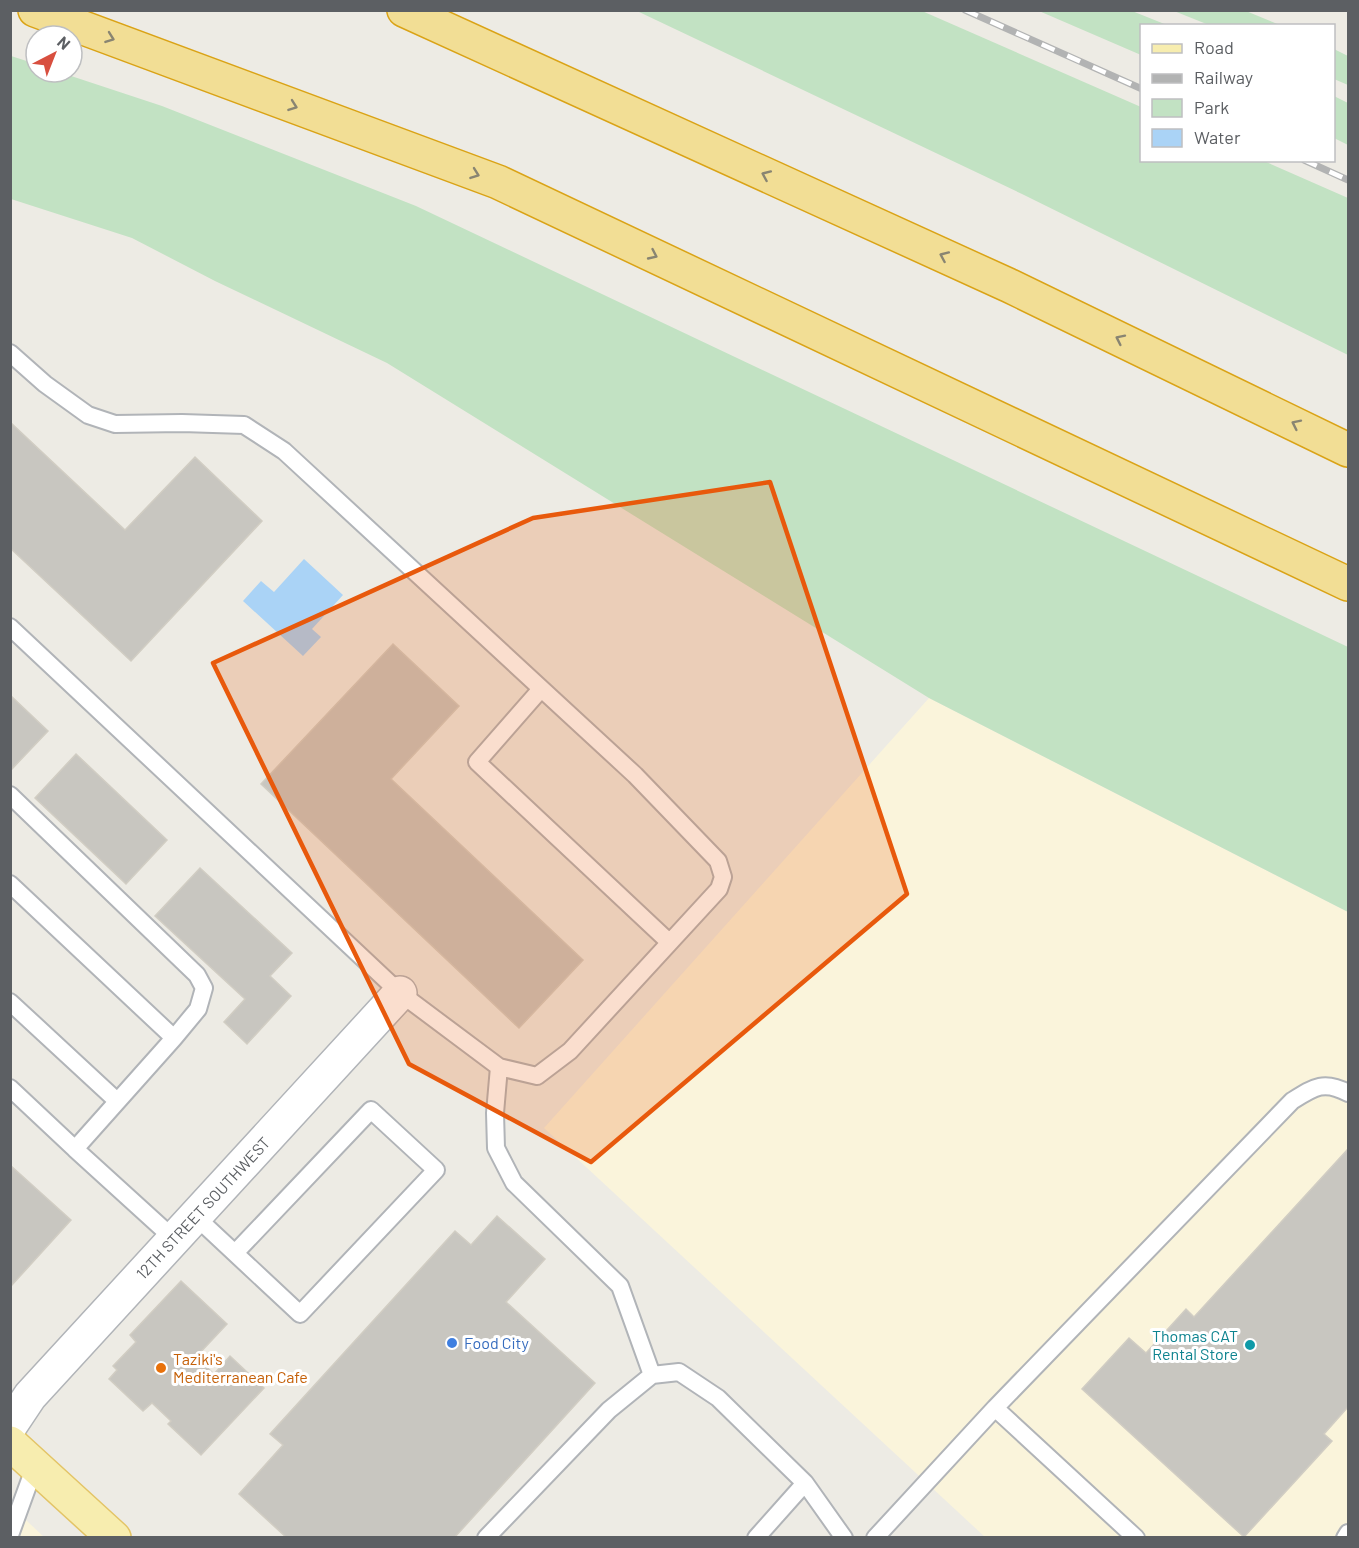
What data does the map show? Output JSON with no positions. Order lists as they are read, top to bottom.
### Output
{
  "streets": {
    "street": ["12TH STREET SOUTHWEST"]
  },
  "places": ["Food City", "Thomas CAT Rental Store", "Taziki's Mediterranean Cafe"],
  "legend": [
    "Road",
    "Railway",
    "Park",
    "Water"
  ],
  "north": "top right"
}
